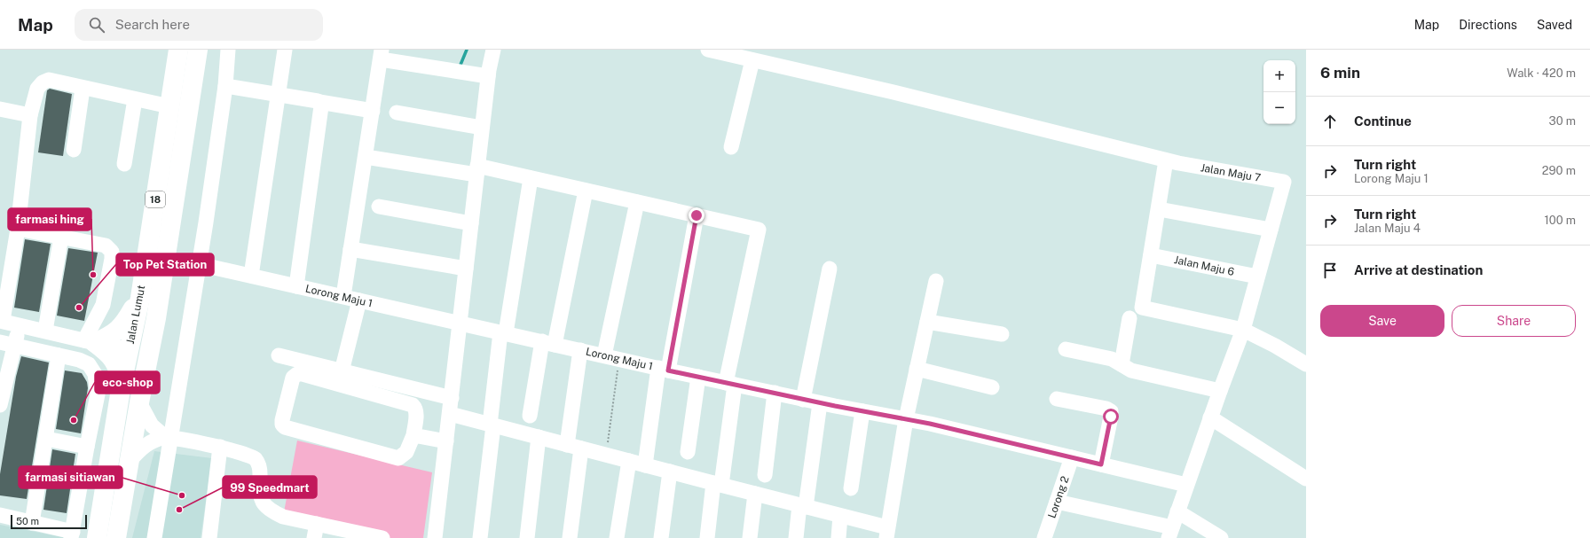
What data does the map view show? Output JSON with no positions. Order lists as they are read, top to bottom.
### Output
{
  "streets": {
    "main road": ["18", "Jalan Lumut"],
    "street": [
      "Jalan Maju 7",
      "Jalan Maju 6",
      "Lorong Maju 1",
      "Lorong 2"
    ]
  },
  "crossings": [
    ["Lorong Maju 1", "Lorong 2"]
  ],
  "places": [
    "farmasi hing",
    "Top Pet Station",
    "eco-shop",
    "farmasi sitiawan",
    "99 Speedmart"
  ],
  "scale_bar": "50 m",
  "page": {
    "header": "Map",
    "search": "Search here",
    "nav": ["Map", "Directions", "Saved"],
    "heading": ["6 min", "Walk · 420 m"],
    "map_buttons": ["+", "−"],
    "list": [
      ["Continue", "30 m"],
      ["Turn right", "Lorong Maju 1", "290 m"],
      ["Turn right", "Jalan Maju 4", "100 m"],
      "Arrive at destination"
    ],
    "buttons": ["Save", "Share"],
    "scale": "50 m"
  }
}
